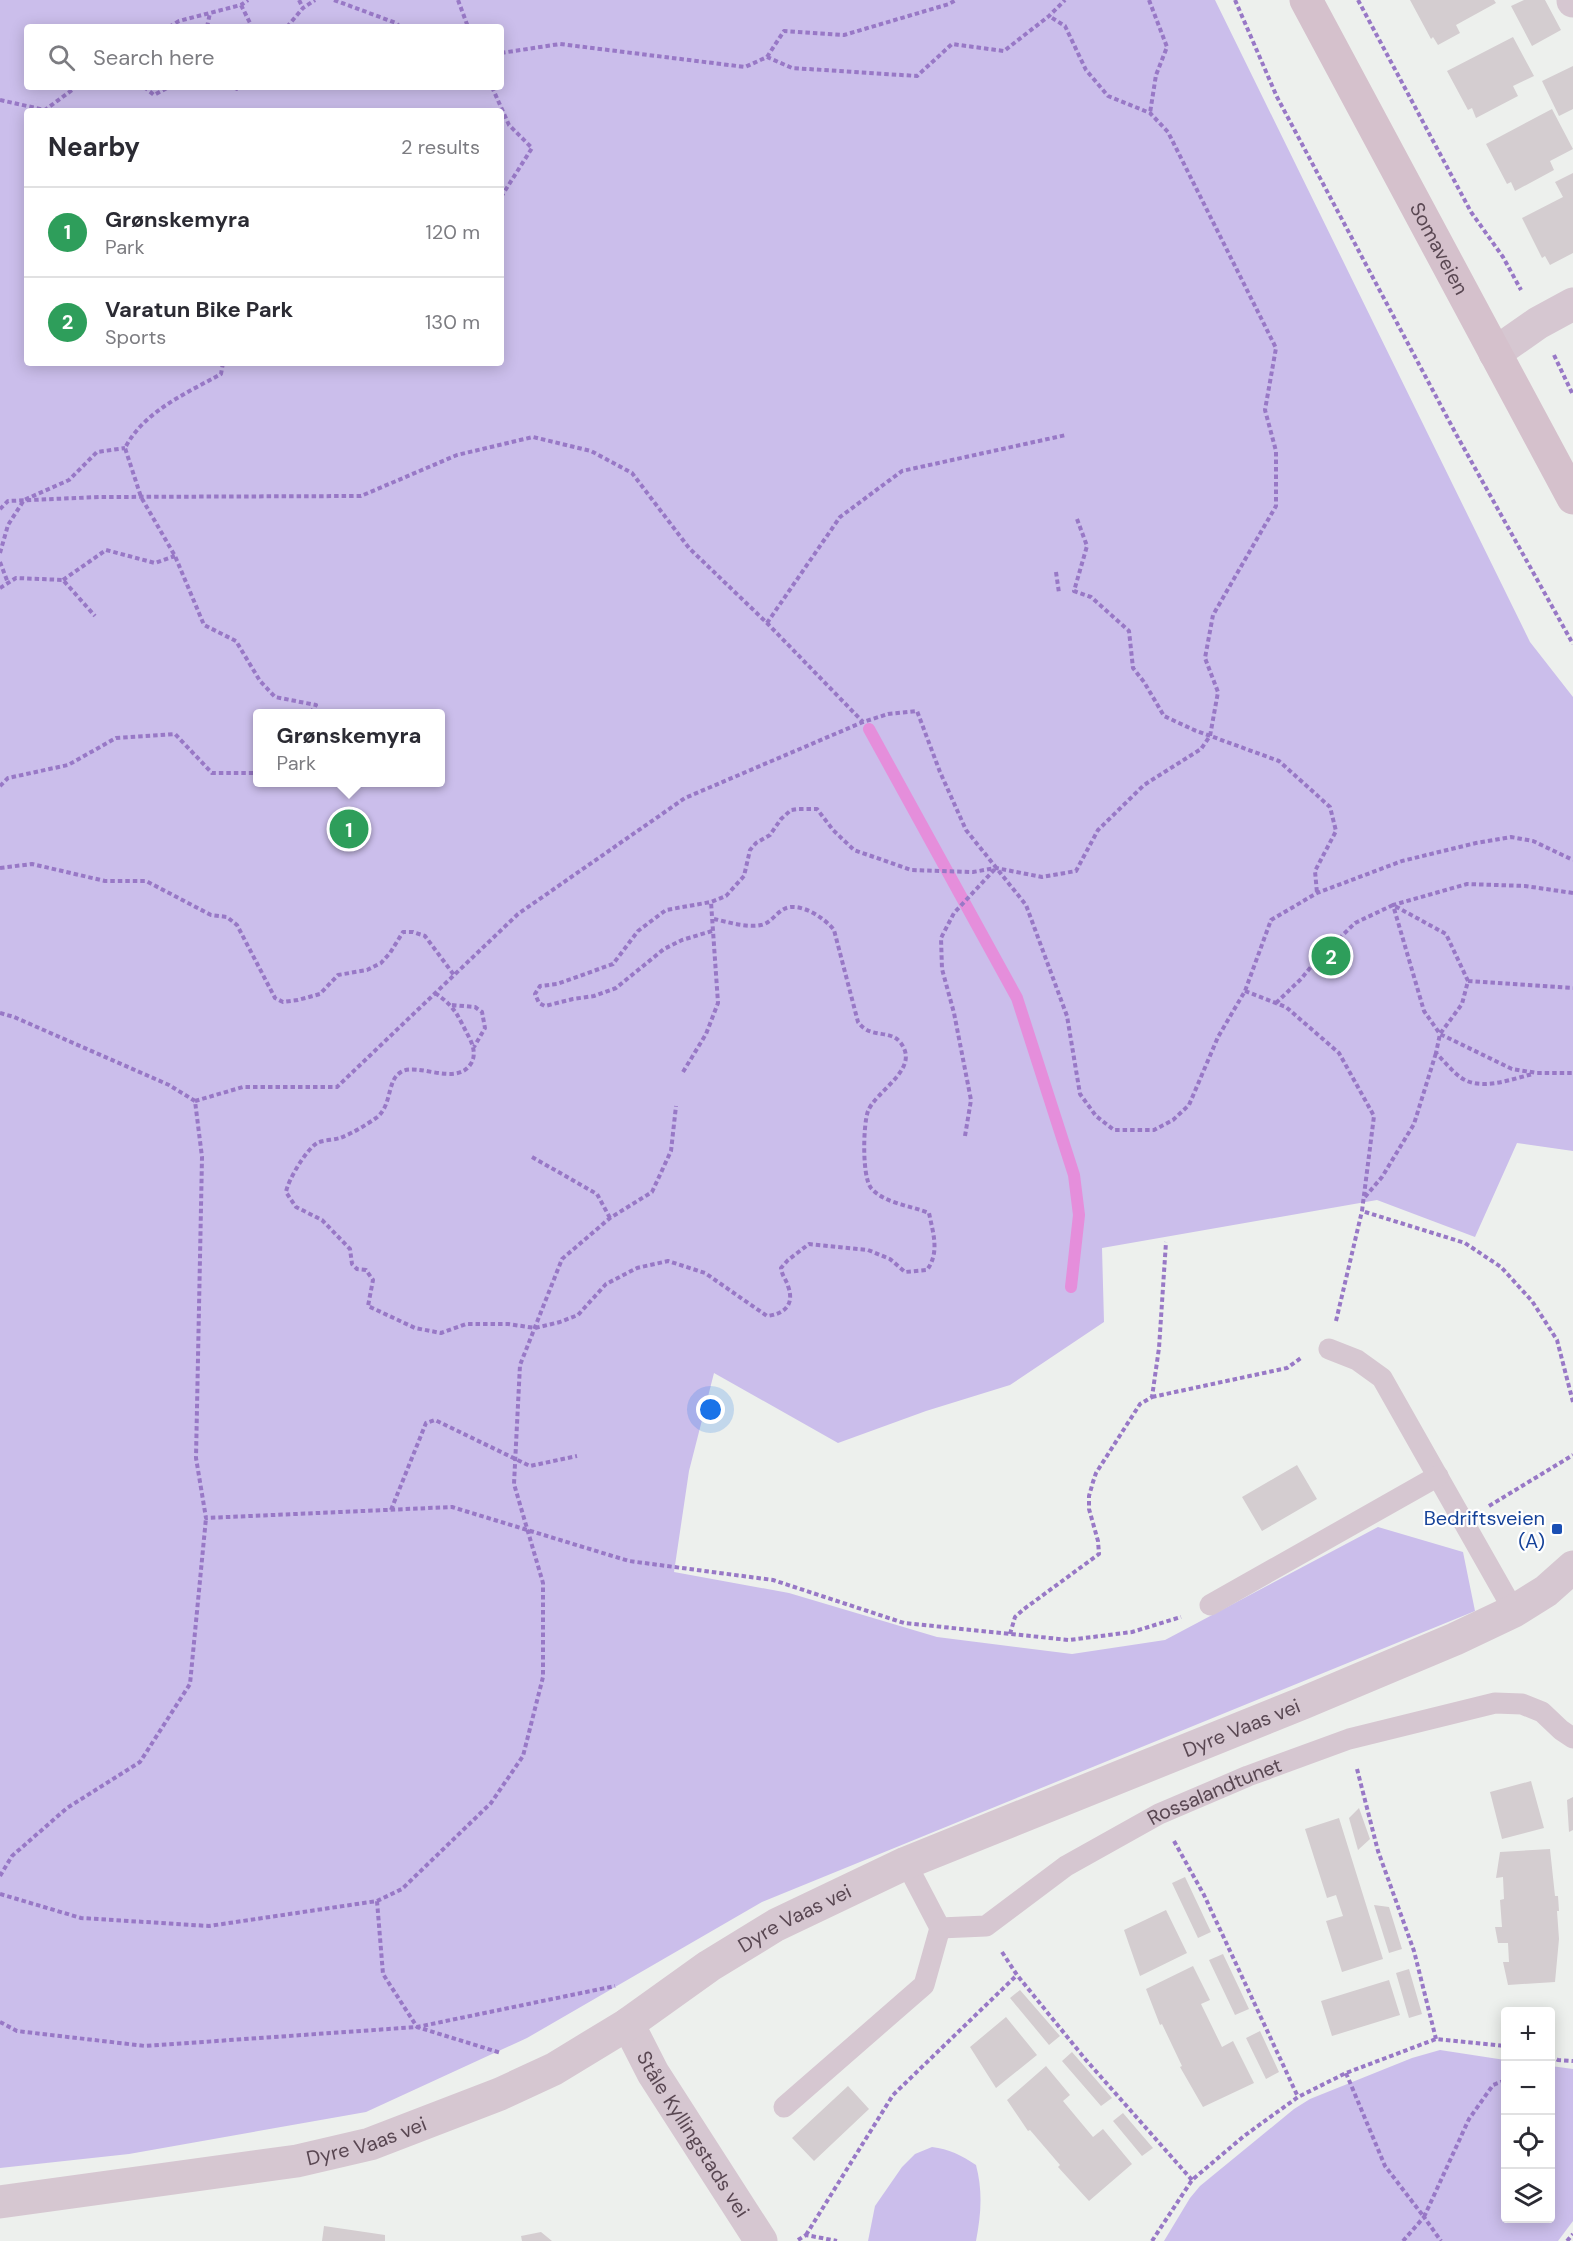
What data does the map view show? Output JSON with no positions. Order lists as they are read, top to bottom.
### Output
{
  "streets": {
    "main road": ["Somaveien"],
    "street": ["Dyre Vaas vei", "Ståle Kyllingstads vei"],
    "lane": ["Rossalandtunet"]
  },
  "crossings": [
    ["Dyre Vaas vei", "Ståle Kyllingstads vei"]
  ],
  "places": {
    "transit": ["Bedriftsveien (A)"]
  },
  "page": {
    "search": "Search here",
    "heading": ["Nearby", "2 results"],
    "list": [
      {
        "mark": "1",
        "name": "Grønskemyra",
        "note": "Park",
        "value": "120 m"
      },
      {
        "mark": "2",
        "name": "Varatun Bike Park",
        "note": "Sports",
        "value": "130 m"
      }
    ],
    "popup": ["Grønskemyra", "Park"],
    "pins": ["1", "2"],
    "map_buttons": ["+", "−"]
  }
}
